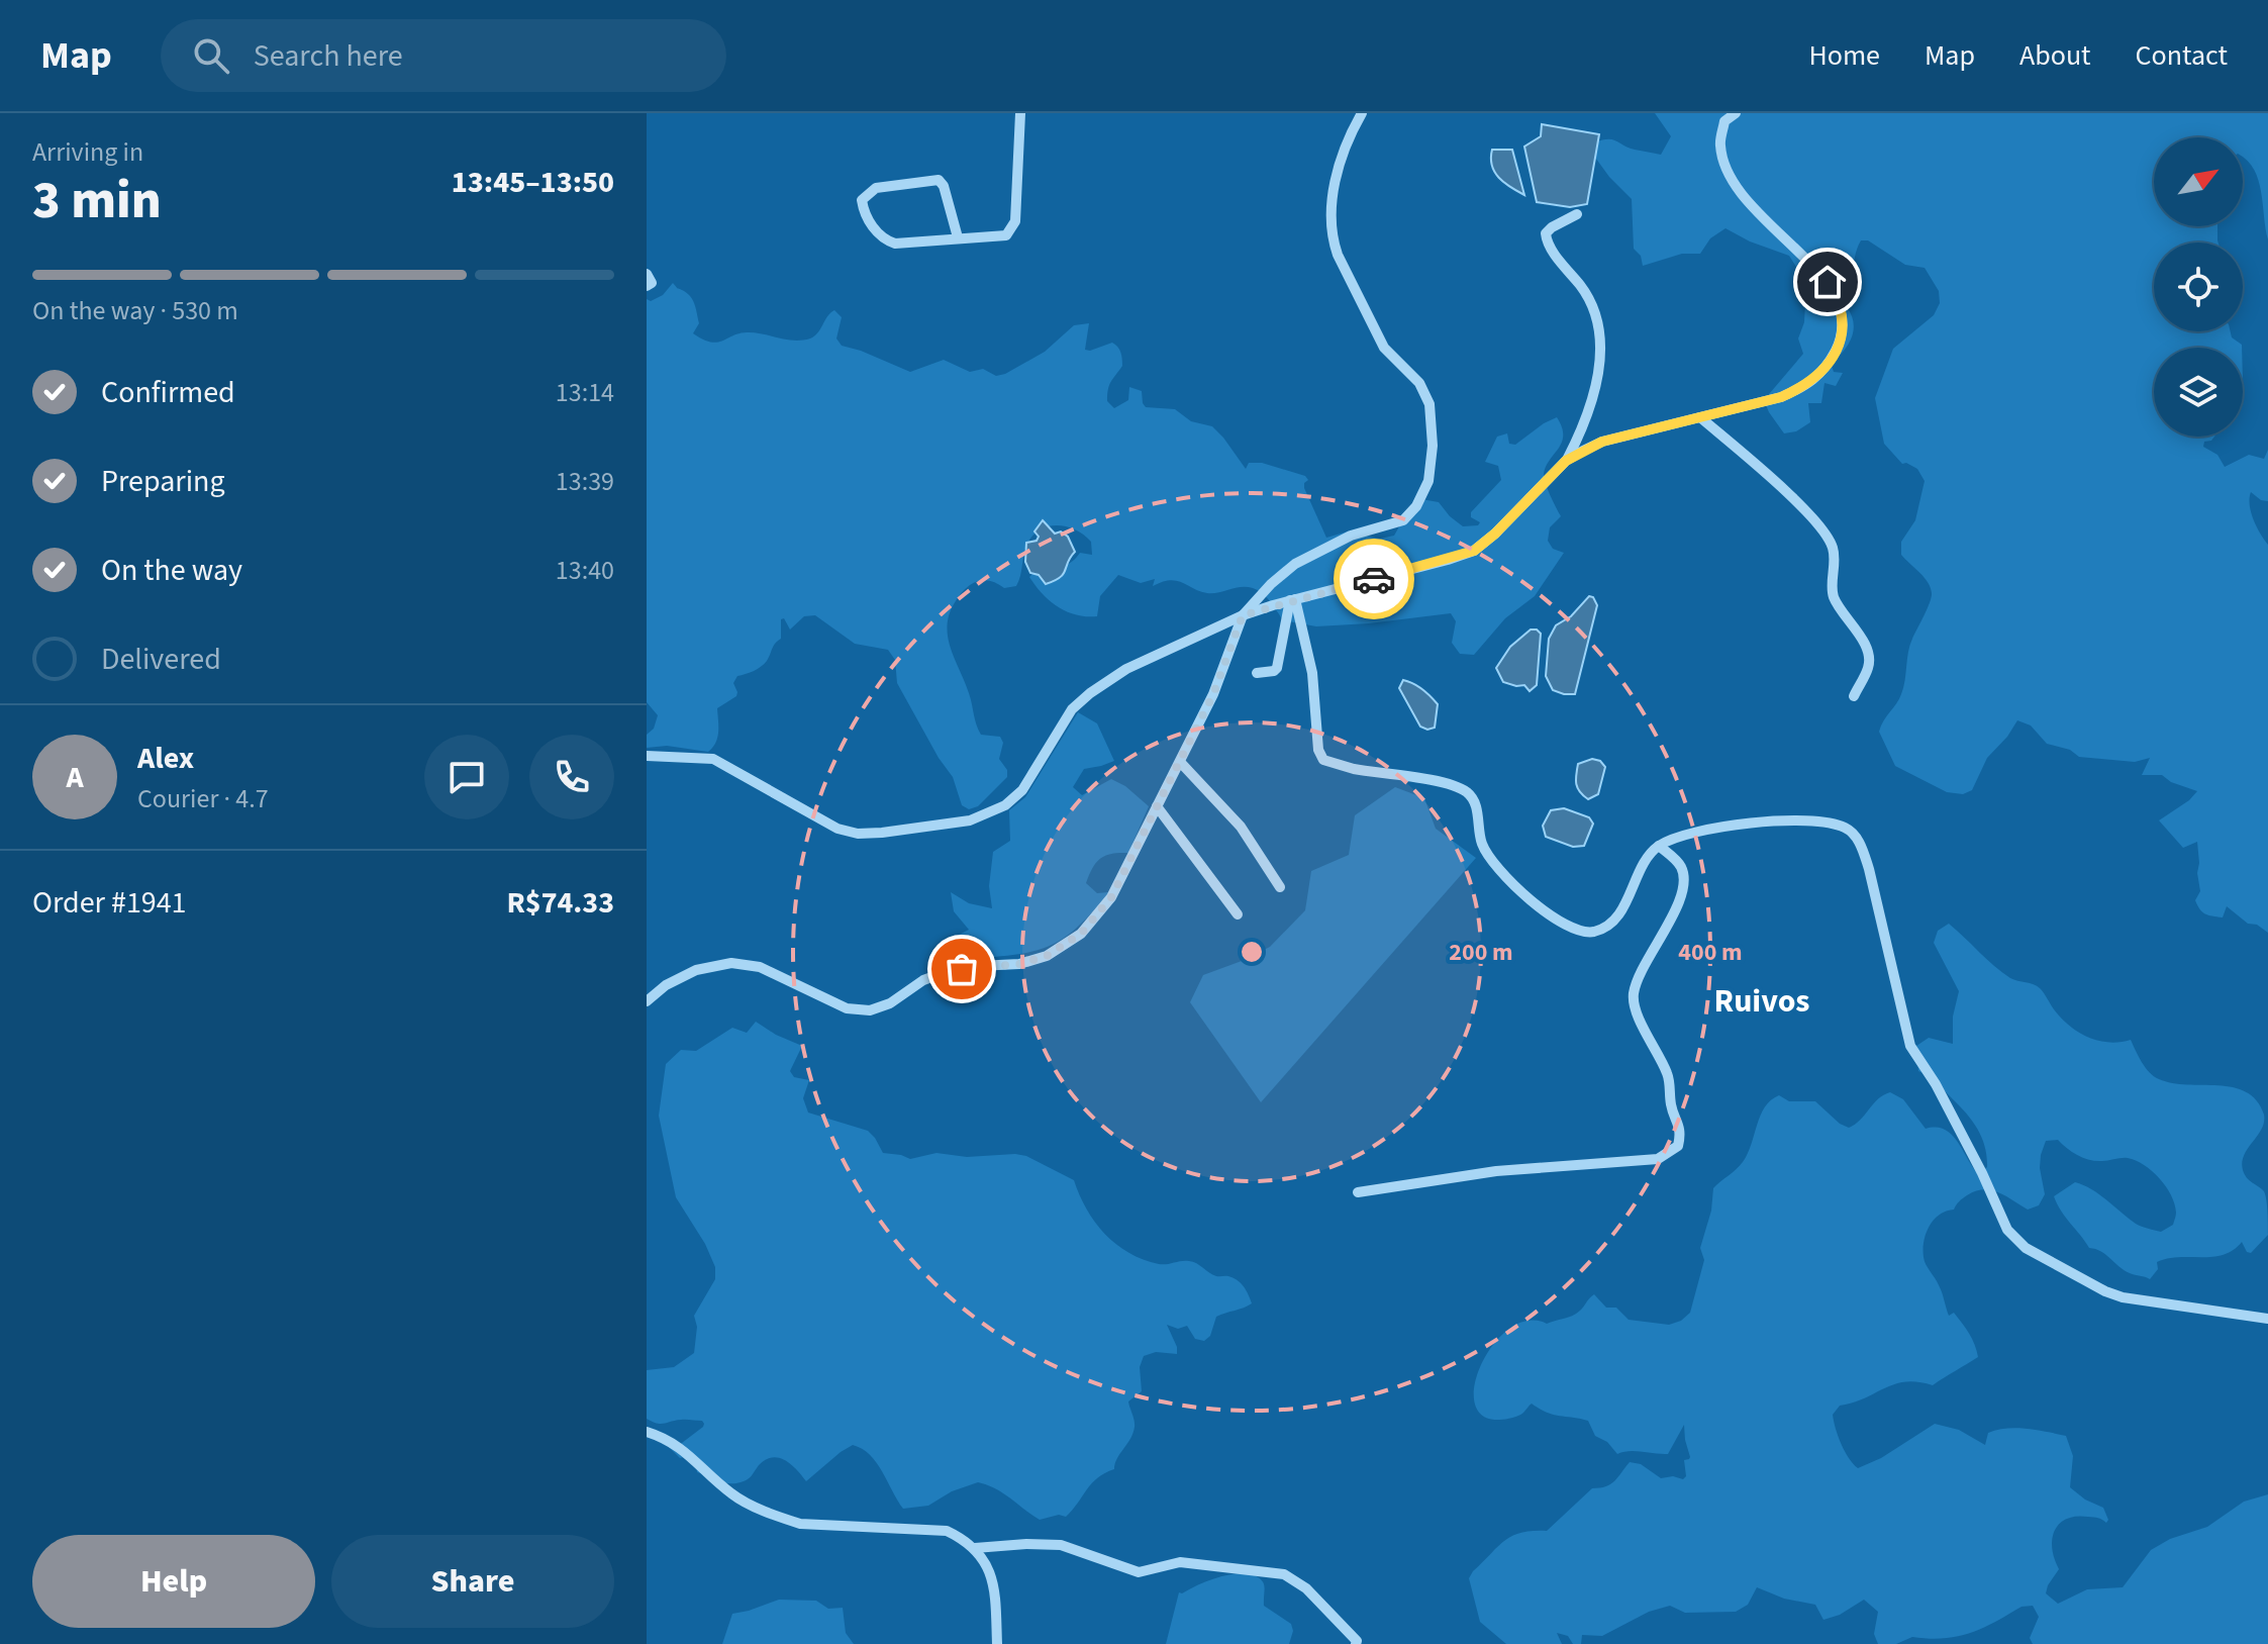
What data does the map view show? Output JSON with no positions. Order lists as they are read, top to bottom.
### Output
{
  "districts": ["Ruivos"],
  "north": "top right",
  "page": {
    "header": "Map",
    "search": "Search here",
    "nav": [
      "Home",
      "Map",
      "About",
      "Contact"
    ],
    "heading": ["3 min", "Arriving in", "13:45–13:50"],
    "panel": [
      "Alex",
      "Courier · 4.7",
      "Order #1941",
      "R$74.33"
    ],
    "bar": "On the way · 530 m",
    "list": [
      ["Confirmed", "13:14"],
      ["Preparing", "13:39"],
      ["On the way", "13:40"],
      "Delivered"
    ],
    "round": "A",
    "buttons": ["Help", "Share"]
  },
  "rings": ["200 m", "400 m"]
}
